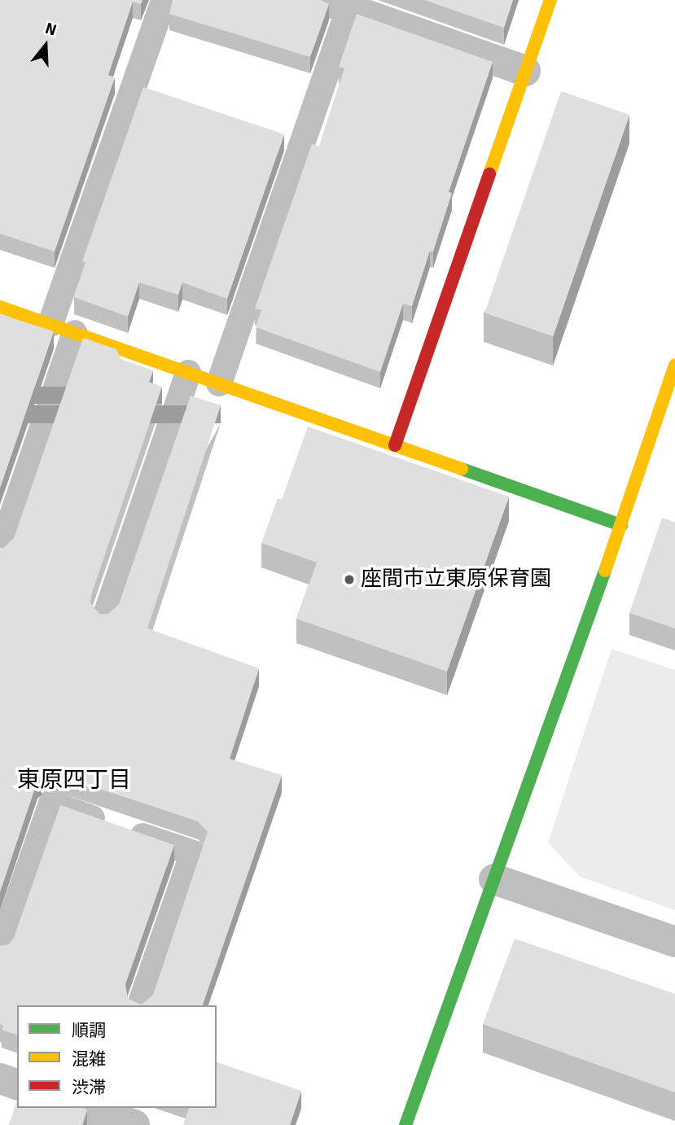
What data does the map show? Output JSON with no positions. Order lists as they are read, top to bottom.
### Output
{
  "districts": ["東原四丁目"],
  "places": ["座間市立東原保育園"],
  "legend": ["順調", "混雑", "渋滞"],
  "north": "top"
}
